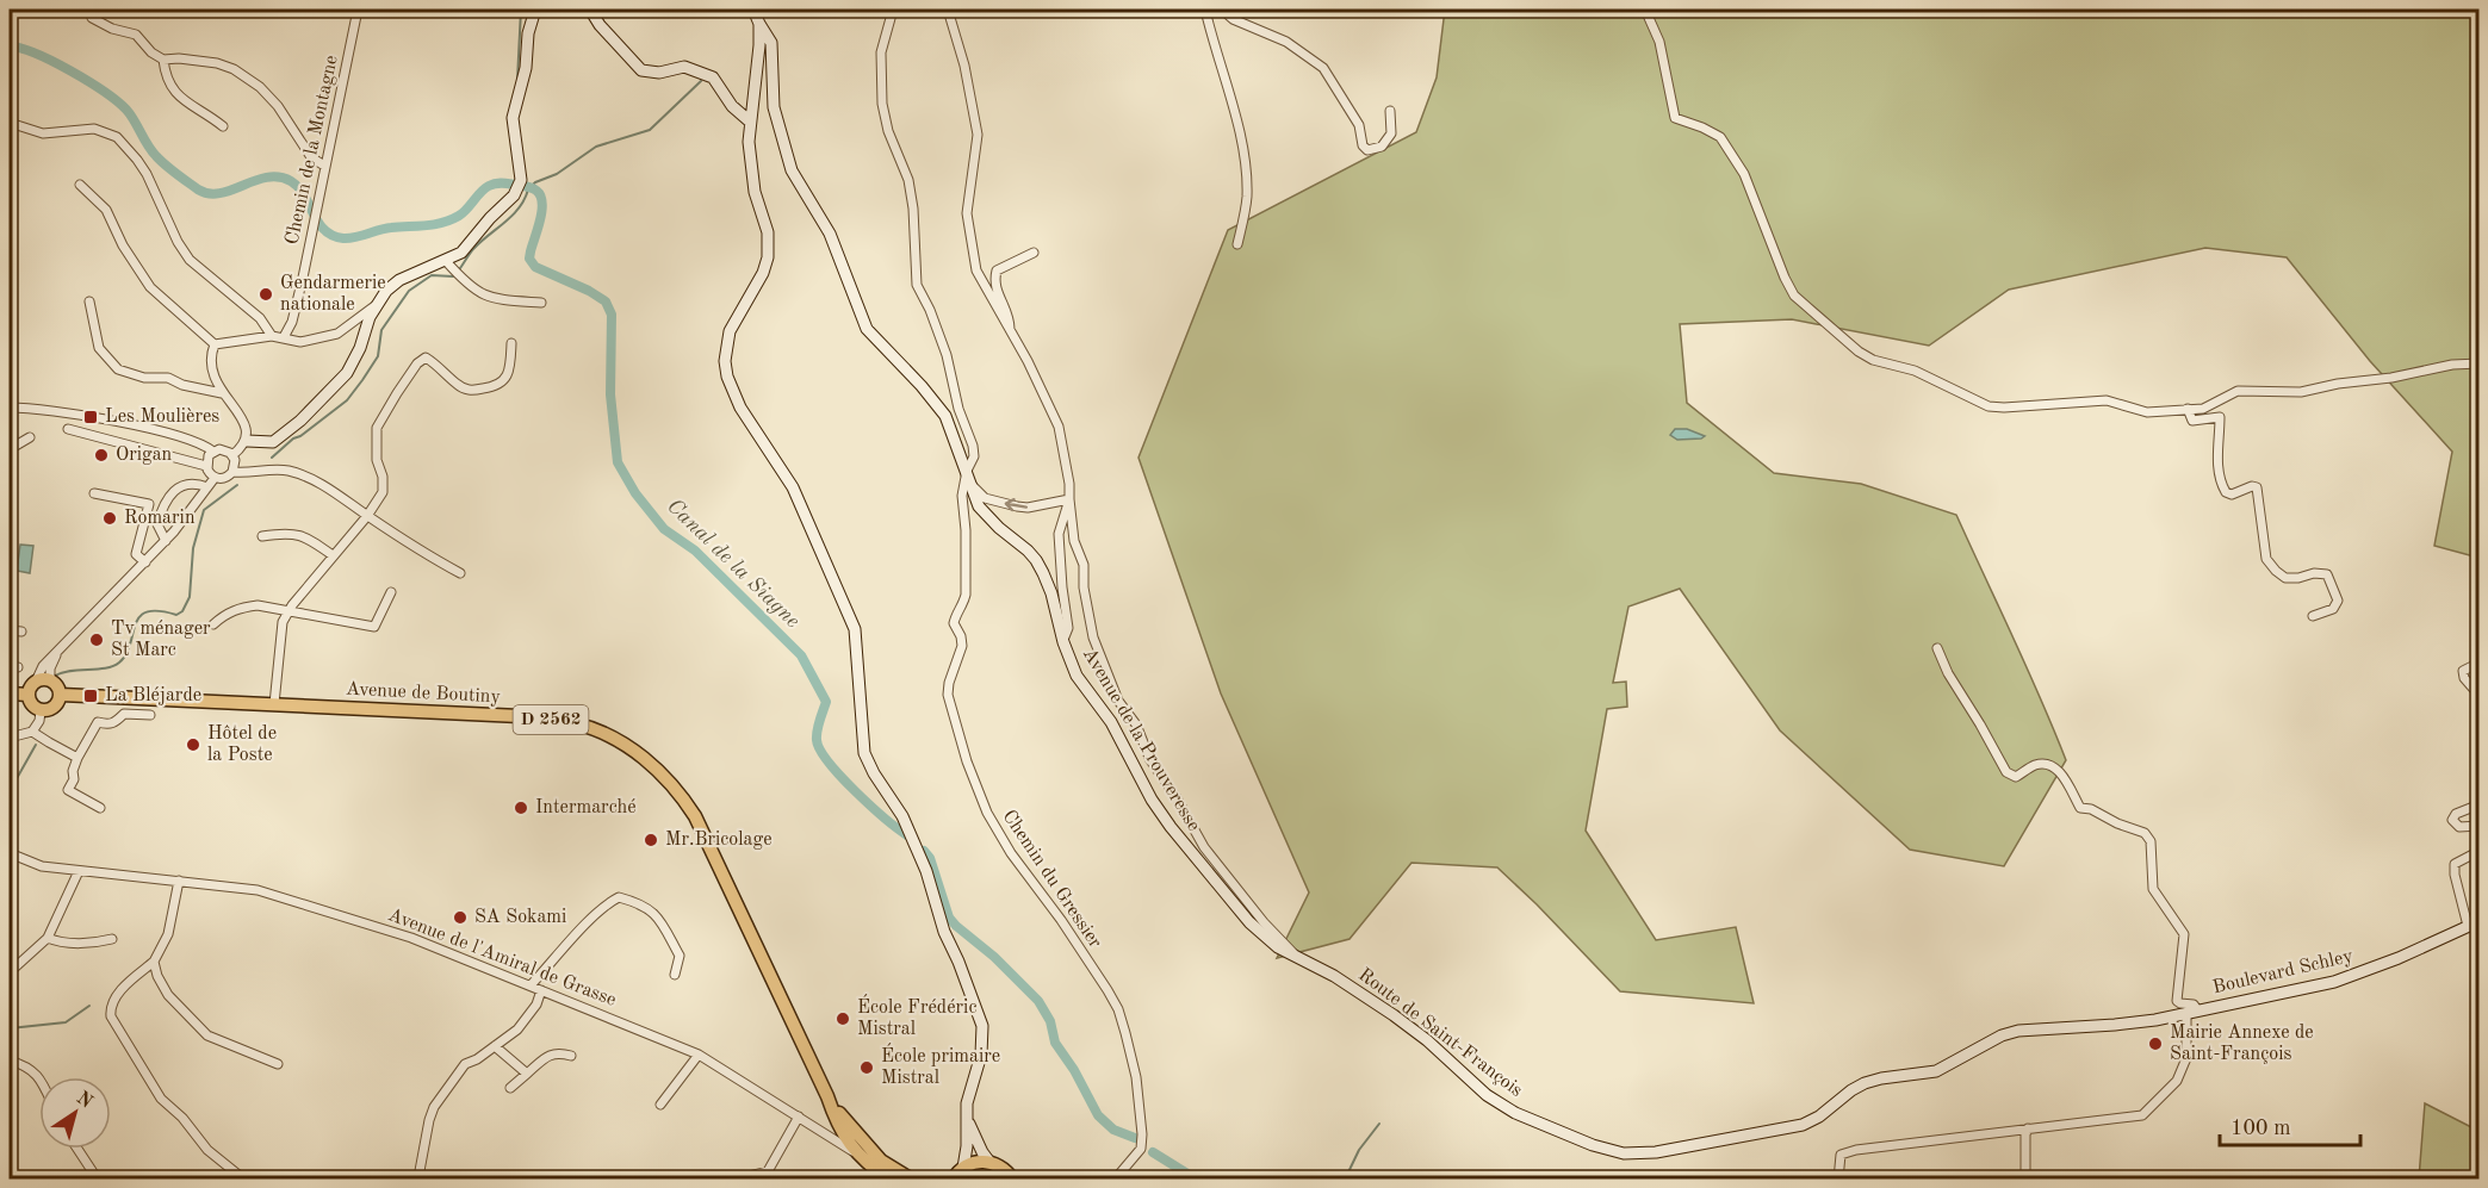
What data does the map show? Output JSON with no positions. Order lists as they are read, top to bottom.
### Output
{
  "streets": {
    "main road": [
      "Avenue de Boutiny",
      "D 2562",
      "Avenue de la Prouveresse",
      "Boulevard Schley",
      "Route de Saint-François"
    ],
    "street": ["Chemin de la Montagne", "Chemin du Gressier", "Avenue de l'Amiral de Grasse"]
  },
  "crossings": [
    ["Avenue de Boutiny", "Avenue de l'Amiral de Grasse"],
    ["Avenue de la Prouveresse", "Chemin du Gressier"],
    ["Avenue de la Prouveresse", "Route de Saint-François"],
    ["Boulevard Schley", "Route de Saint-François"]
  ],
  "water": ["Canal de la Siagne"],
  "places": {
    "other": [
      "Gendarmerie nationale",
      "Origan",
      "Romarin",
      "Tv ménager St Marc",
      "Hôtel de la Poste",
      "Intermarché",
      "Mr.Bricolage",
      "SA Sokami",
      "École Frédéric Mistral",
      "Mairie Annexe de Saint-François",
      "École primaire Mistral"
    ],
    "transit": ["Les Moulières", "La Bléjarde"]
  },
  "scale_bar": "100 m",
  "north": "top right"
}
